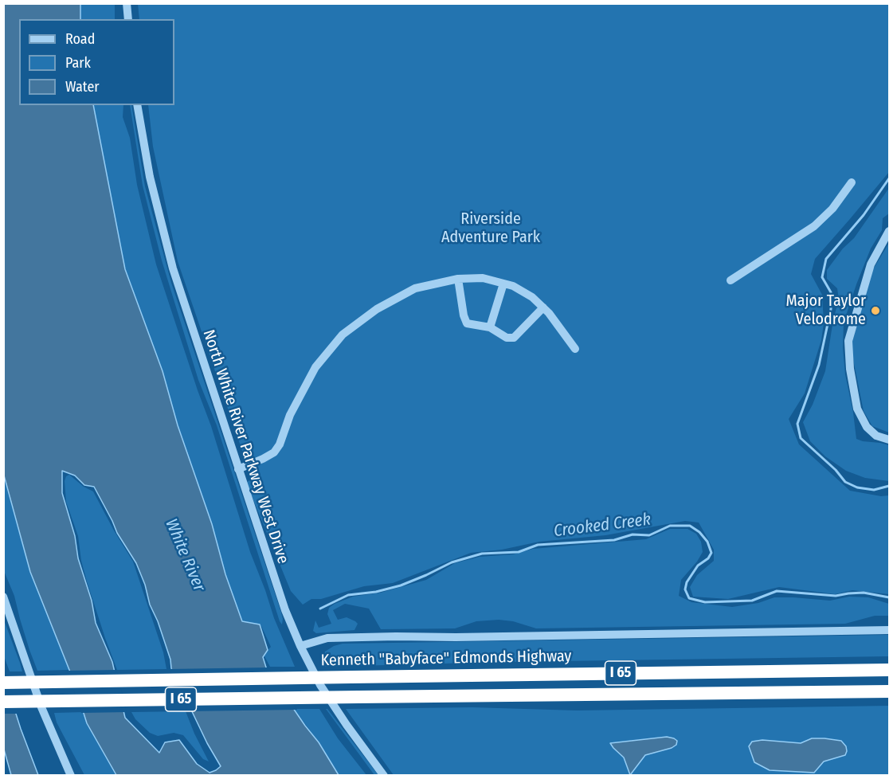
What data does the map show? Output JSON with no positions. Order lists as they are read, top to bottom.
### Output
{
  "streets": {
    "highway": ["Kenneth \"Babyface\" Edmonds Highway", "I 65"],
    "street": ["North White River Parkway West Drive"]
  },
  "water": ["Crooked Creek", "White River"],
  "parks": ["Riverside Adventure Park"],
  "places": ["Major Taylor Velodrome"],
  "legend": ["Road", "Park", "Water"]
}
